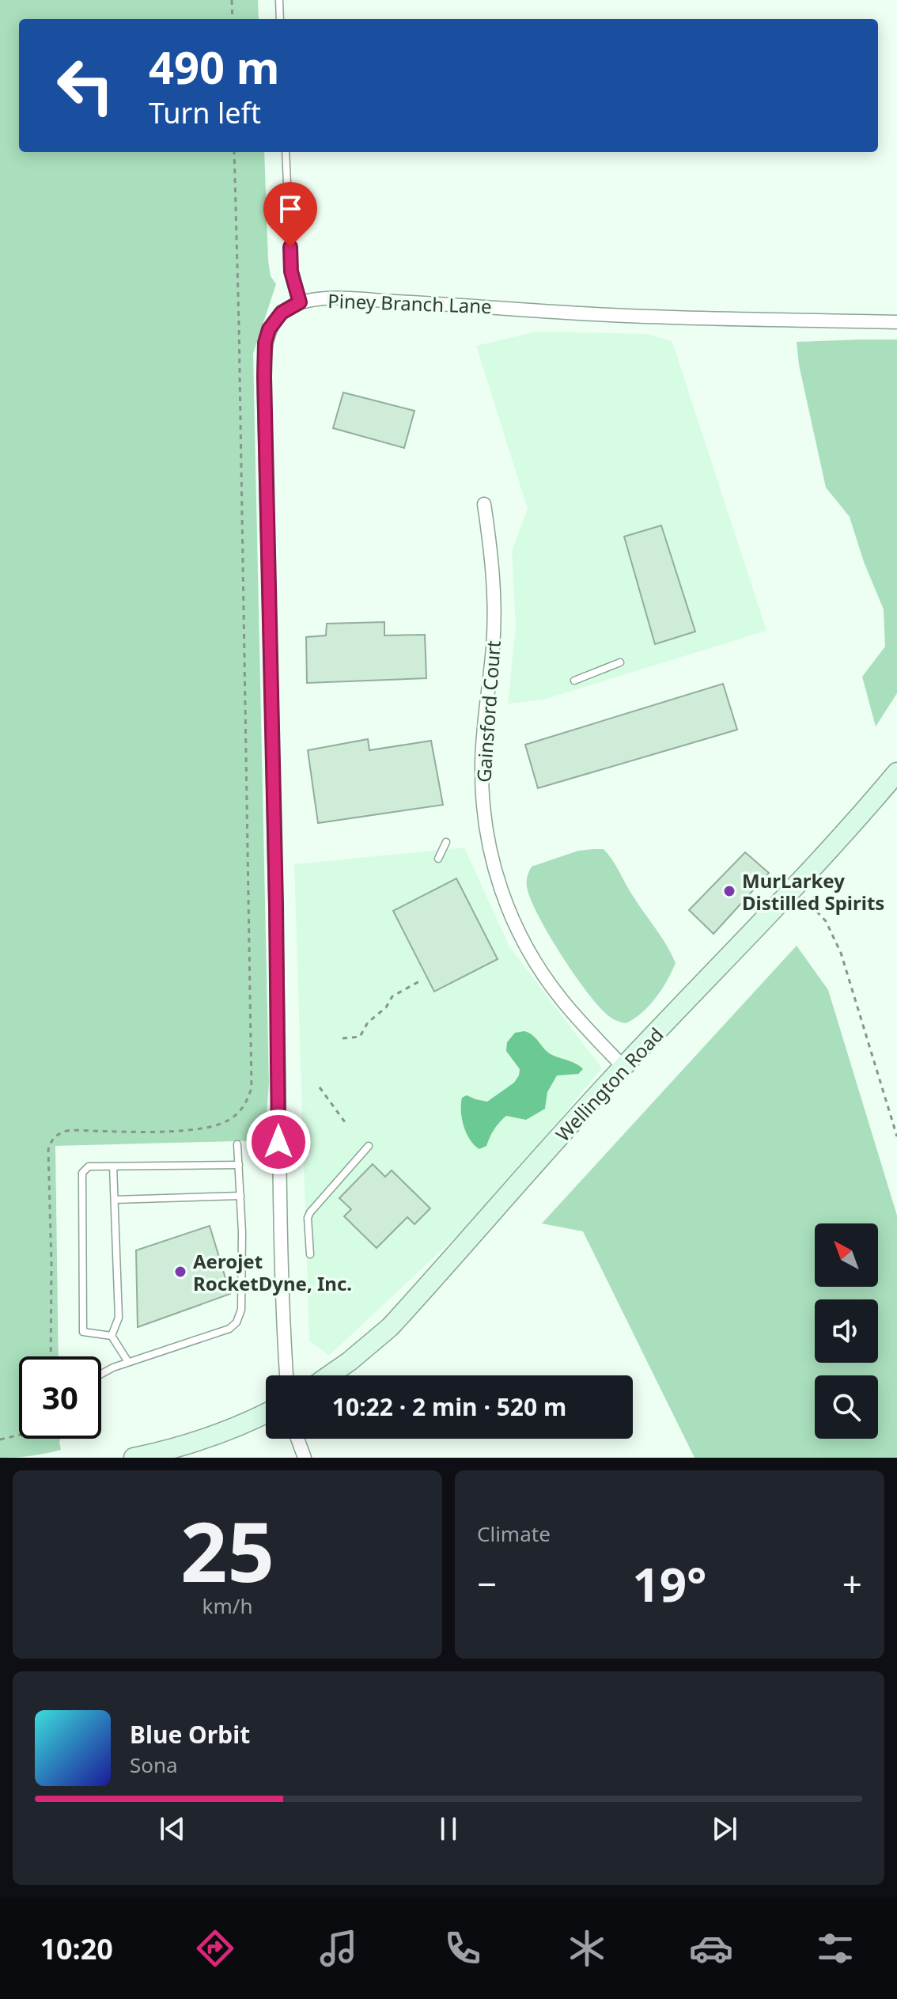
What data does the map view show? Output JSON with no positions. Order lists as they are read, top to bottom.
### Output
{
  "streets": {
    "main road": ["Wellington Road"],
    "street": ["Piney Branch Lane", "Gainsford Court"]
  },
  "crossings": [
    ["Gainsford Court", "Wellington Road"]
  ],
  "places": ["MurLarkey Distilled Spirits", "Aerojet RocketDyne, Inc."],
  "north": "top left",
  "page": {
    "turn": ["490 m", "Turn left"],
    "limit": "30",
    "trip": "10:22 · 2 min · 520 m",
    "tile": [
      ["25", "km/h"],
      "Climate"
    ],
    "heat": ["−", "19°", "+"],
    "song": ["Blue Orbit", "Sona"],
    "tabs": "10:20"
  }
}
